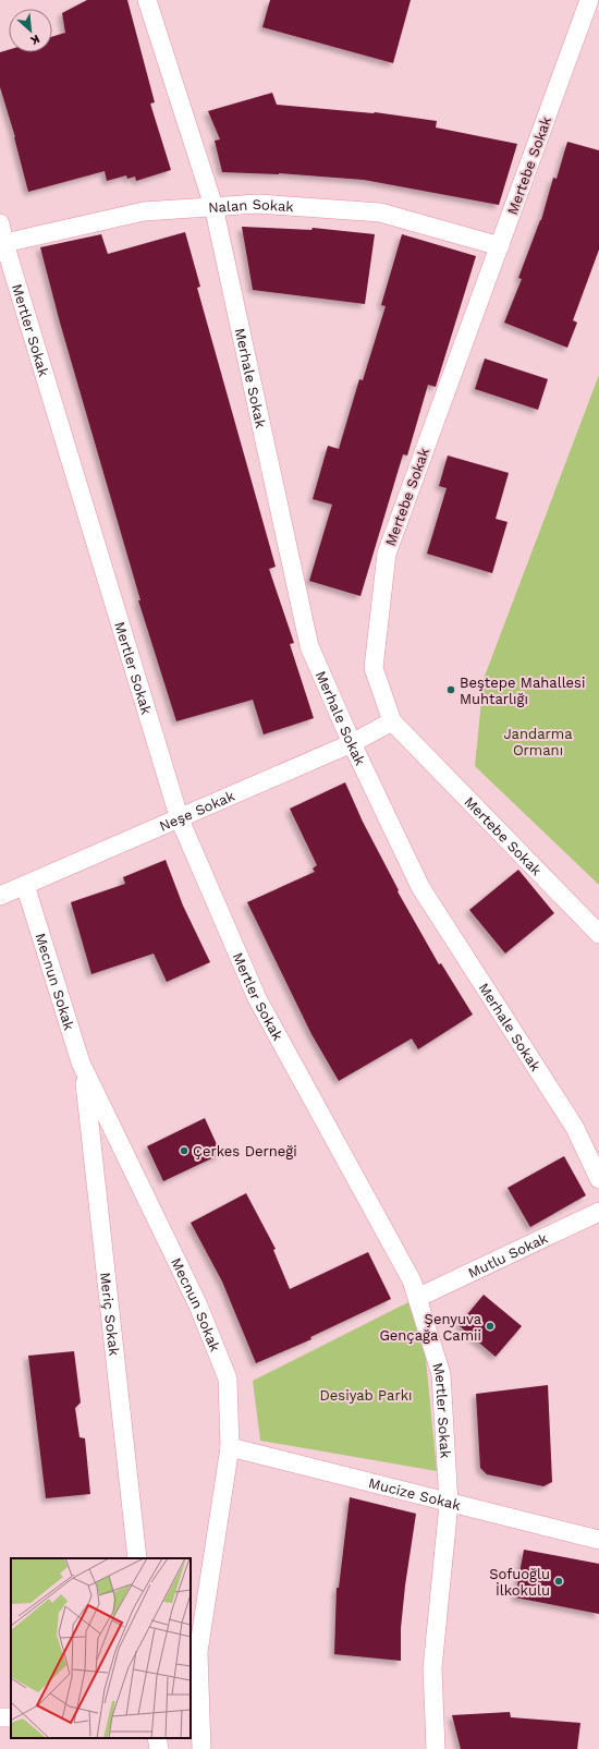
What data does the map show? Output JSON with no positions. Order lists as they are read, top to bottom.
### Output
{
  "streets": {
    "street": [
      "Mertebe Sokak",
      "Nalan Sokak",
      "Mertler Sokak",
      "Merhale Sokak",
      "Neşe Sokak",
      "Mecnun Sokak",
      "Mutlu Sokak",
      "Meriç Sokak",
      "Mucize Sokak"
    ]
  },
  "crossings": [
    ["Mertebe Sokak", "Nalan Sokak"],
    ["Mertebe Sokak", "Neşe Sokak"],
    ["Nalan Sokak", "Mertler Sokak"],
    ["Nalan Sokak", "Merhale Sokak"],
    ["Mertler Sokak", "Neşe Sokak"],
    ["Mertler Sokak", "Mutlu Sokak"],
    ["Mertler Sokak", "Mucize Sokak"],
    ["Merhale Sokak", "Neşe Sokak"],
    ["Neşe Sokak", "Mecnun Sokak"],
    ["Mecnun Sokak", "Meriç Sokak"],
    ["Mecnun Sokak", "Mucize Sokak"]
  ],
  "parks": ["Jandarma Ormanı", "Desiyab Parkı"],
  "places": [
    "Beştepe Mahallesi Muhtarlığı",
    "Çerkes Derneği",
    "Şenyuva Gençağa Camii",
    "Sofuoğlu İlkokulu"
  ],
  "north": "bottom right"
}
